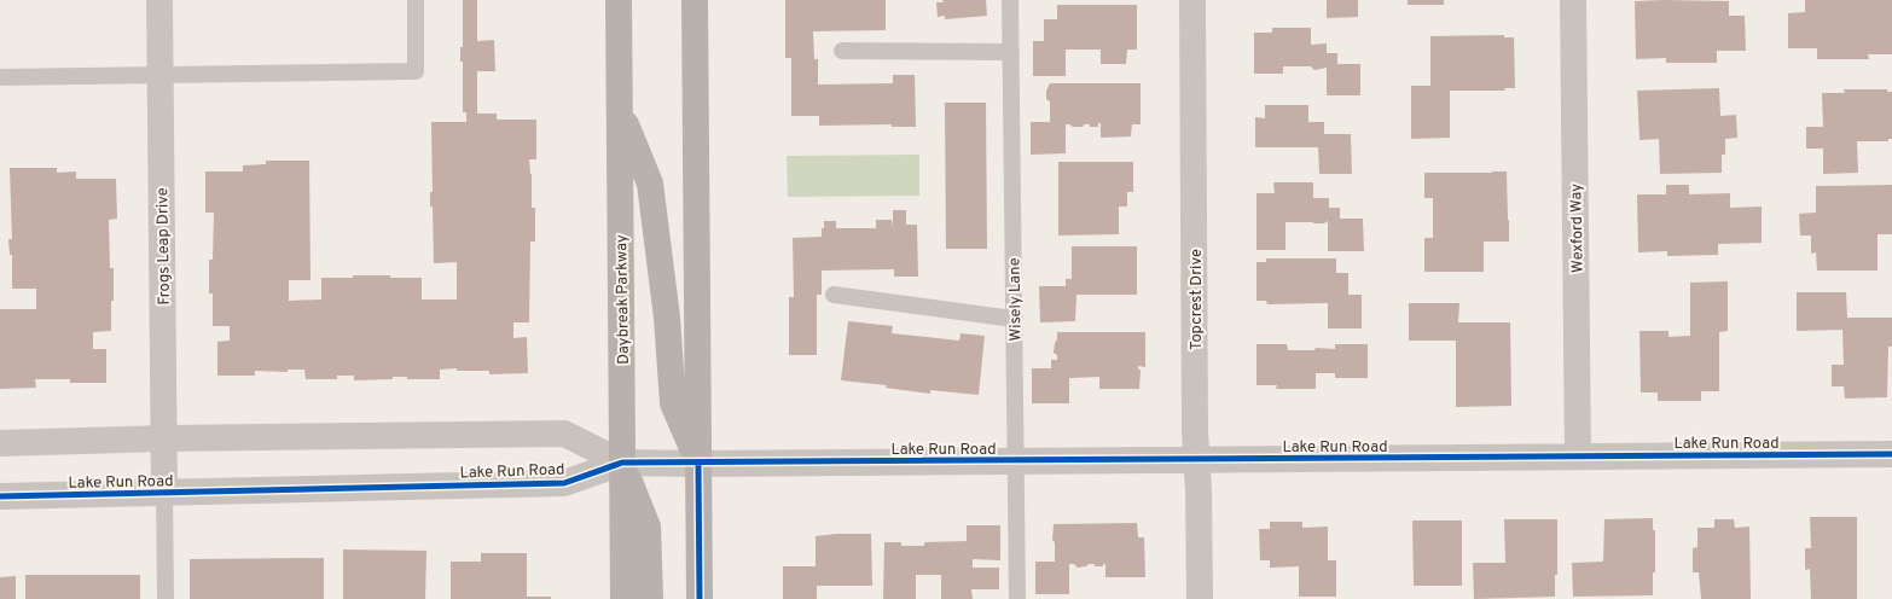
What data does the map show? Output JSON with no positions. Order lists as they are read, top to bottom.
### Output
{
  "streets": {
    "main road": ["Daybreak Parkway"],
    "street": [
      "Wexford Way",
      "Frogs Leap Drive",
      "Topcrest Drive",
      "Lake Run Road"
    ],
    "lane": ["Wisely Lane"]
  },
  "crossings": [
    ["Wexford Way", "Lake Run Road"],
    ["Frogs Leap Drive", "Lake Run Road"],
    ["Daybreak Parkway", "Lake Run Road"],
    ["Wisely Lane", "Lake Run Road"],
    ["Topcrest Drive", "Lake Run Road"]
  ]
}
